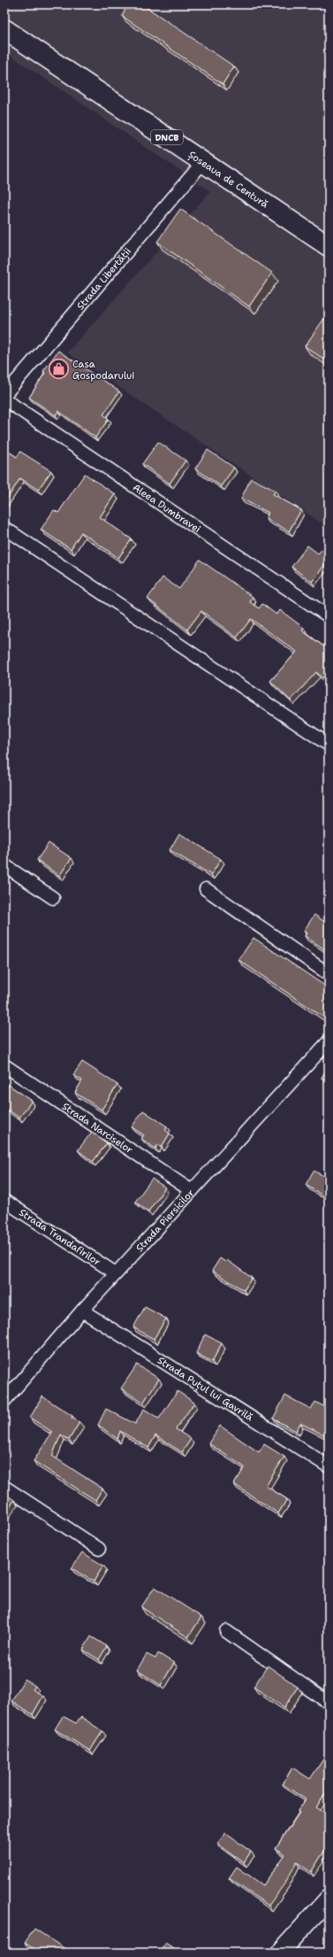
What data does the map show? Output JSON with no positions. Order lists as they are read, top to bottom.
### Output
{
  "streets": {
    "main road": ["DNCB", "Șoseaua de Centură"],
    "street": [
      "Strada Libertății",
      "Aleea Dumbravei",
      "Strada Narciselor",
      "Strada Piersicilor",
      "Strada Trandafirilor",
      "Strada Puțul lui Gavrilă"
    ]
  },
  "crossings": [
    ["Șoseaua de Centură", "Strada Libertății"],
    ["Strada Narciselor", "Strada Piersicilor"],
    ["Strada Piersicilor", "Strada Trandafirilor"],
    ["Strada Piersicilor", "Strada Puțul lui Gavrilă"]
  ],
  "places": {
    "shop": ["Casa Gospodarului"]
  }
}
